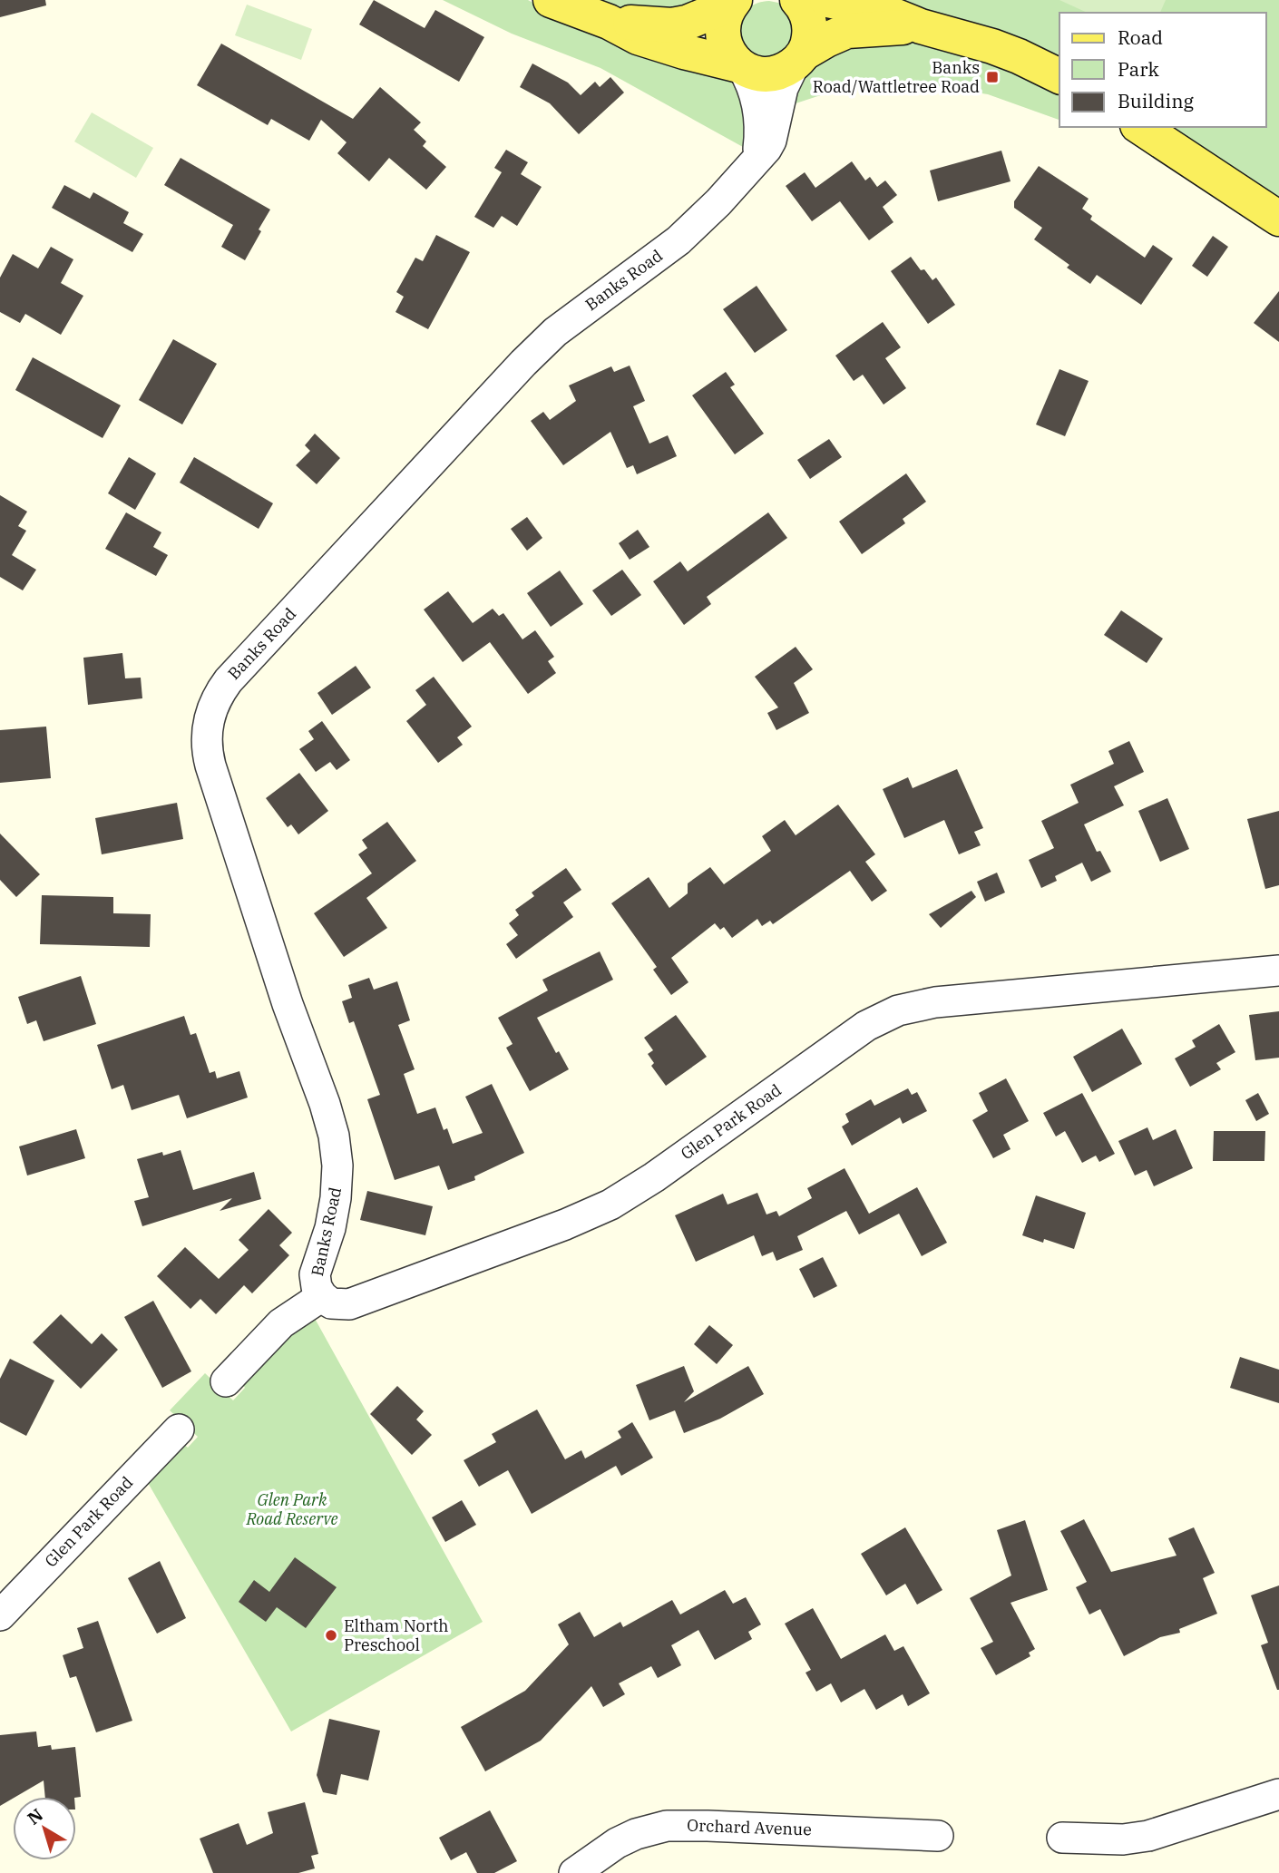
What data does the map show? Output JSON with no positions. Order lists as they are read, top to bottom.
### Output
{
  "streets": {
    "street": ["Banks Road", "Glen Park Road", "Orchard Avenue"]
  },
  "crossings": [
    ["Banks Road", "Glen Park Road"]
  ],
  "parks": ["Glen Park Road Reserve"],
  "places": {
    "transit": ["Banks Road/Wattletree Road"],
    "other": ["Eltham North Preschool"]
  },
  "legend": ["Road", "Park", "Building"],
  "north": "top left"
}
